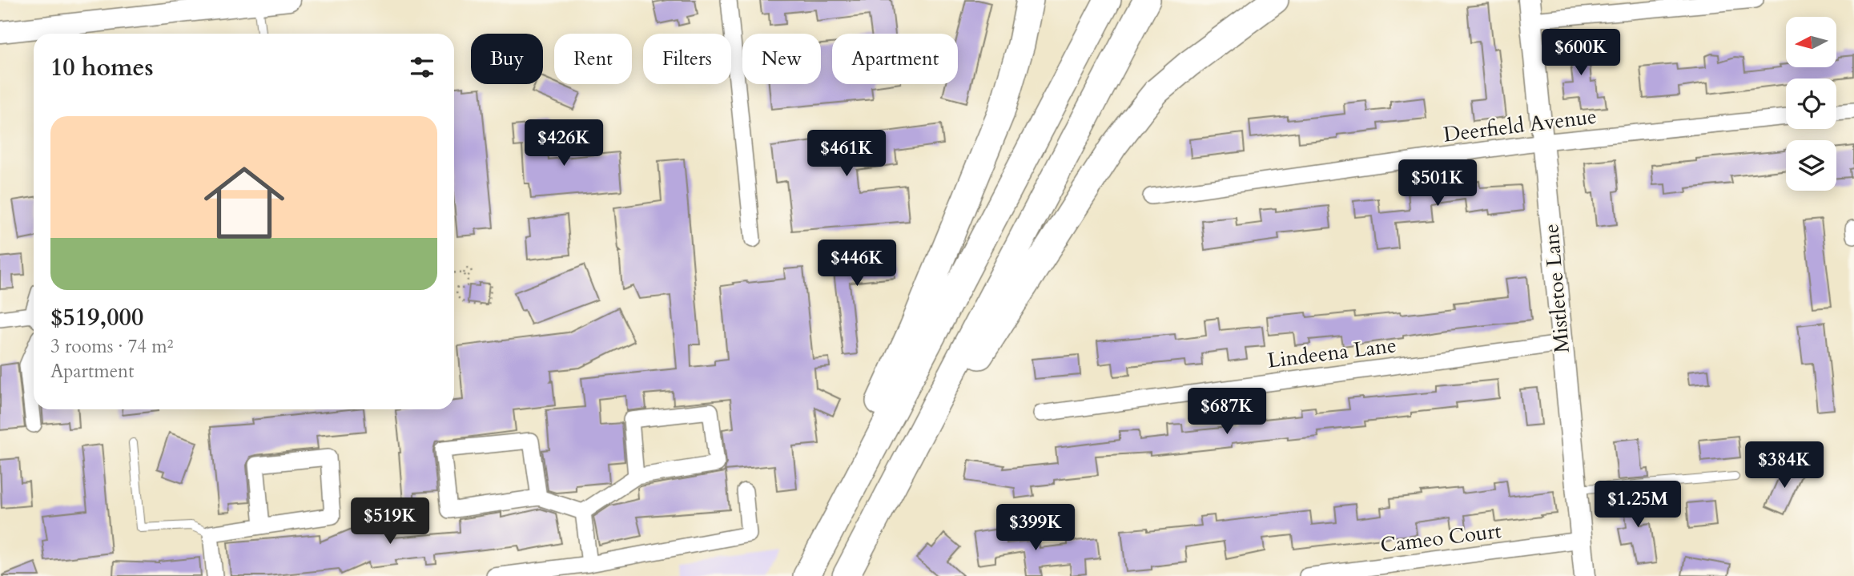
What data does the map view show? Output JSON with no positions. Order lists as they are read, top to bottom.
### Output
{
  "streets": {
    "street": [
      "Deerfield Avenue",
      "Mistletoe Lane",
      "Lindeena Lane",
      "Cameo Court"
    ]
  },
  "crossings": [
    ["Deerfield Avenue", "Mistletoe Lane"],
    ["Mistletoe Lane", "Lindeena Lane"],
    ["Mistletoe Lane", "Cameo Court"]
  ],
  "north": "left",
  "page": {
    "price": [
      "$600K",
      "$426K",
      "$461K",
      "$501K",
      "$446K",
      "$687K",
      "$384K",
      "$1.25M",
      "$519K",
      "$399K"
    ],
    "chip": [
      "Buy",
      "Rent",
      "Filters",
      "New",
      "Apartment"
    ],
    "heading": "10 homes",
    "list": [
      {
        "name": "$519,000",
        "note": "3 rooms · 74 m² · Apartment"
      }
    ]
  }
}
